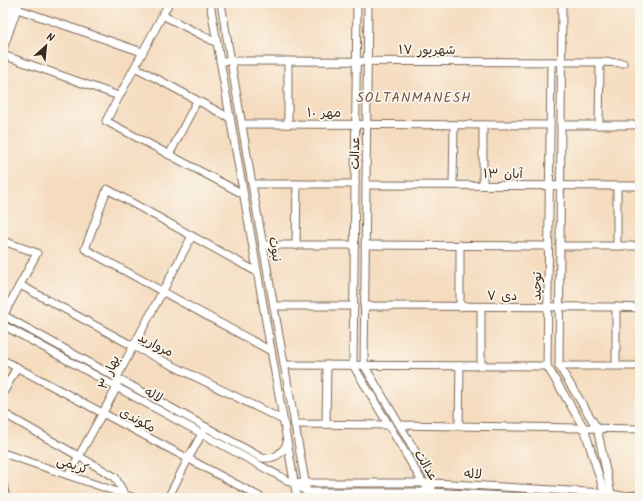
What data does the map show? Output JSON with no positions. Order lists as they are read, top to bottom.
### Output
{
  "streets": {
    "street": [
      "۱۷ شهریور",
      "۱۰ مهر",
      "عدالت",
      "۱۳ آبان",
      "نبوت",
      "توحید",
      "۷ دی",
      "مروارید",
      "بهار ۳",
      "لاله",
      "مکوندی",
      "کریمی"
    ]
  },
  "crossings": [
    ["۱۷ شهریور", "عدالت"],
    ["۱۷ شهریور", "نبوت"],
    ["۱۷ شهریور", "توحید"],
    ["۱۰ مهر", "عدالت"],
    ["۱۰ مهر", "نبوت"],
    ["۱۰ مهر", "توحید"],
    ["عدالت", "۱۳ آبان"],
    ["عدالت", "۷ دی"],
    ["عدالت", "لاله"],
    ["۱۳ آبان", "توحید"],
    ["نبوت", "مروارید"],
    ["نبوت", "لاله"],
    ["توحید", "۷ دی"],
    ["مروارید", "بهار ۳"],
    ["بهار ۳", "لاله"],
    ["بهار ۳", "مکوندی"],
    ["بهار ۳", "کریمی"]
  ],
  "districts": ["SOLTANMANESH"],
  "north": "top right"
}
